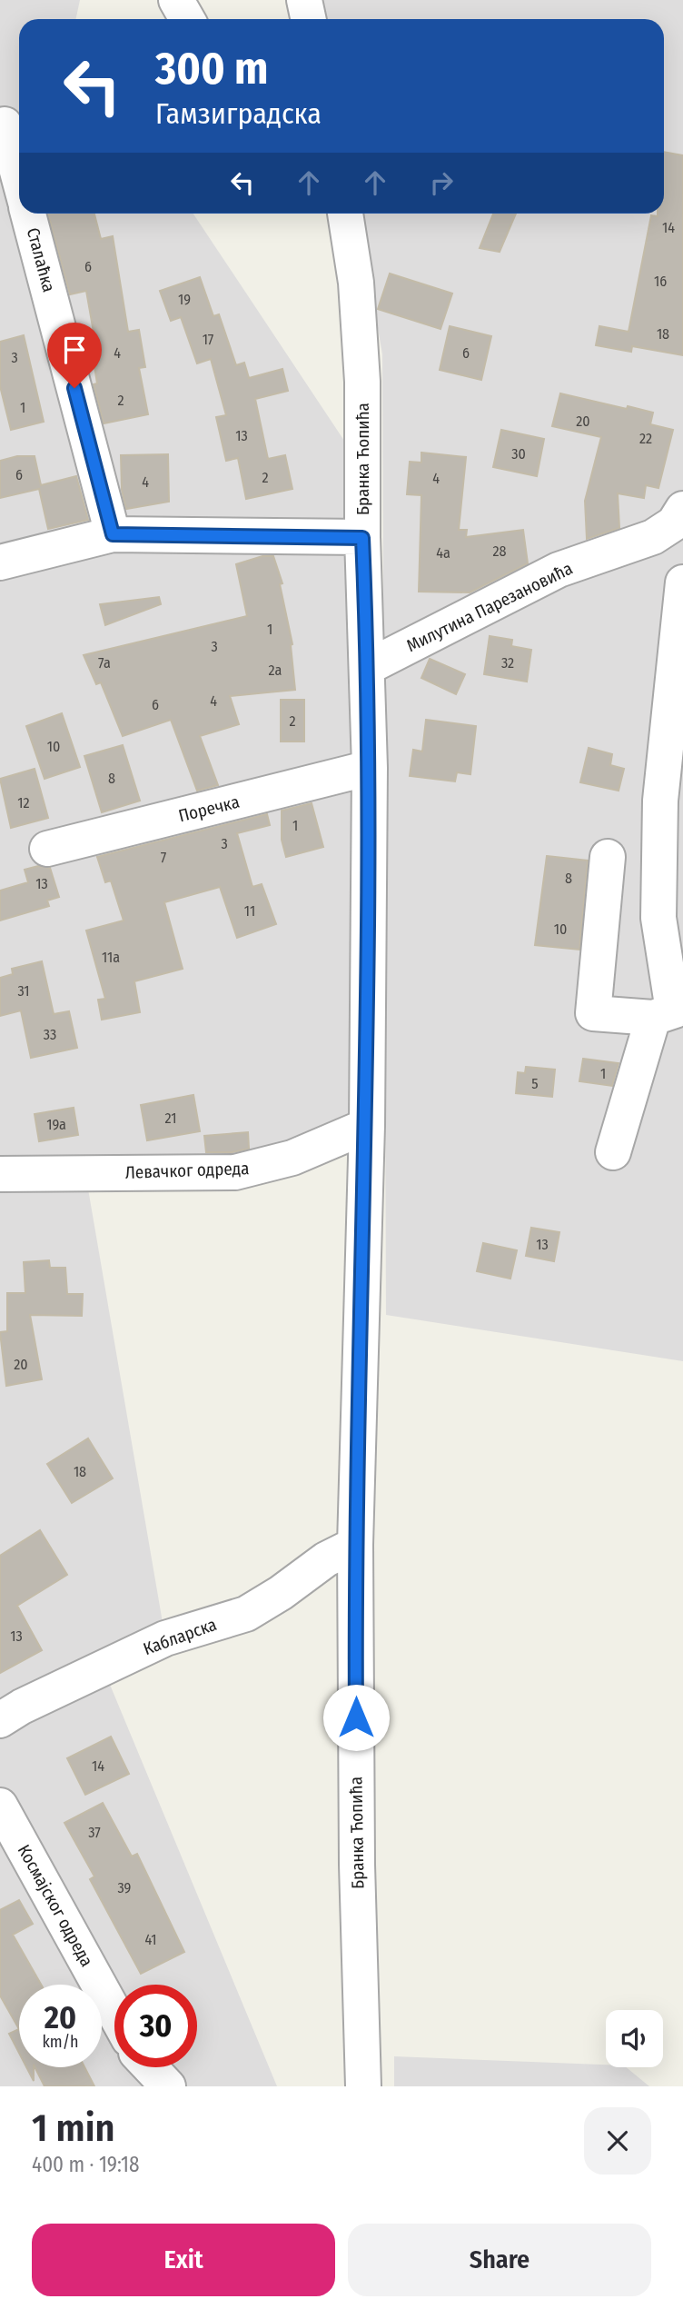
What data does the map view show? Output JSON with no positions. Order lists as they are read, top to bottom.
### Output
{
  "streets": {
    "street": [
      "Сталаћка",
      "Бранка Ћопића",
      "Милутина Парезановића",
      "Поречка",
      "Левачког одреда",
      "Кабларска",
      "Космајског одреда"
    ]
  },
  "crossings": [
    ["Бранка Ћопића", "Милутина Парезановића"],
    ["Бранка Ћопића", "Поречка"],
    ["Бранка Ћопића", "Левачког одреда"],
    ["Бранка Ћопића", "Кабларска"]
  ],
  "house_numbers": [
    "14",
    "6",
    "16",
    "19",
    "18",
    "17",
    "4",
    "6",
    "3",
    "2",
    "1",
    "20",
    "13",
    "22",
    "30",
    "6",
    "2",
    "4",
    "4",
    "28",
    "4a",
    "1",
    "3",
    "7a",
    "32",
    "2a",
    "4",
    "6",
    "2",
    "10",
    "8",
    "12",
    "1",
    "3",
    "7",
    "8",
    "13",
    "11",
    "10",
    "11a",
    "31",
    "33",
    "1",
    "5",
    "21",
    "19a",
    "13",
    "20",
    "18",
    "13",
    "14",
    "37",
    "39",
    "41"
  ],
  "page": {
    "turn": ["300 m", "Гамзиградска"],
    "speed": "20 km/h",
    "limit": "30",
    "heading": ["1 min", "400 m · 19:18"],
    "buttons": ["Exit", "Share"]
  }
}
